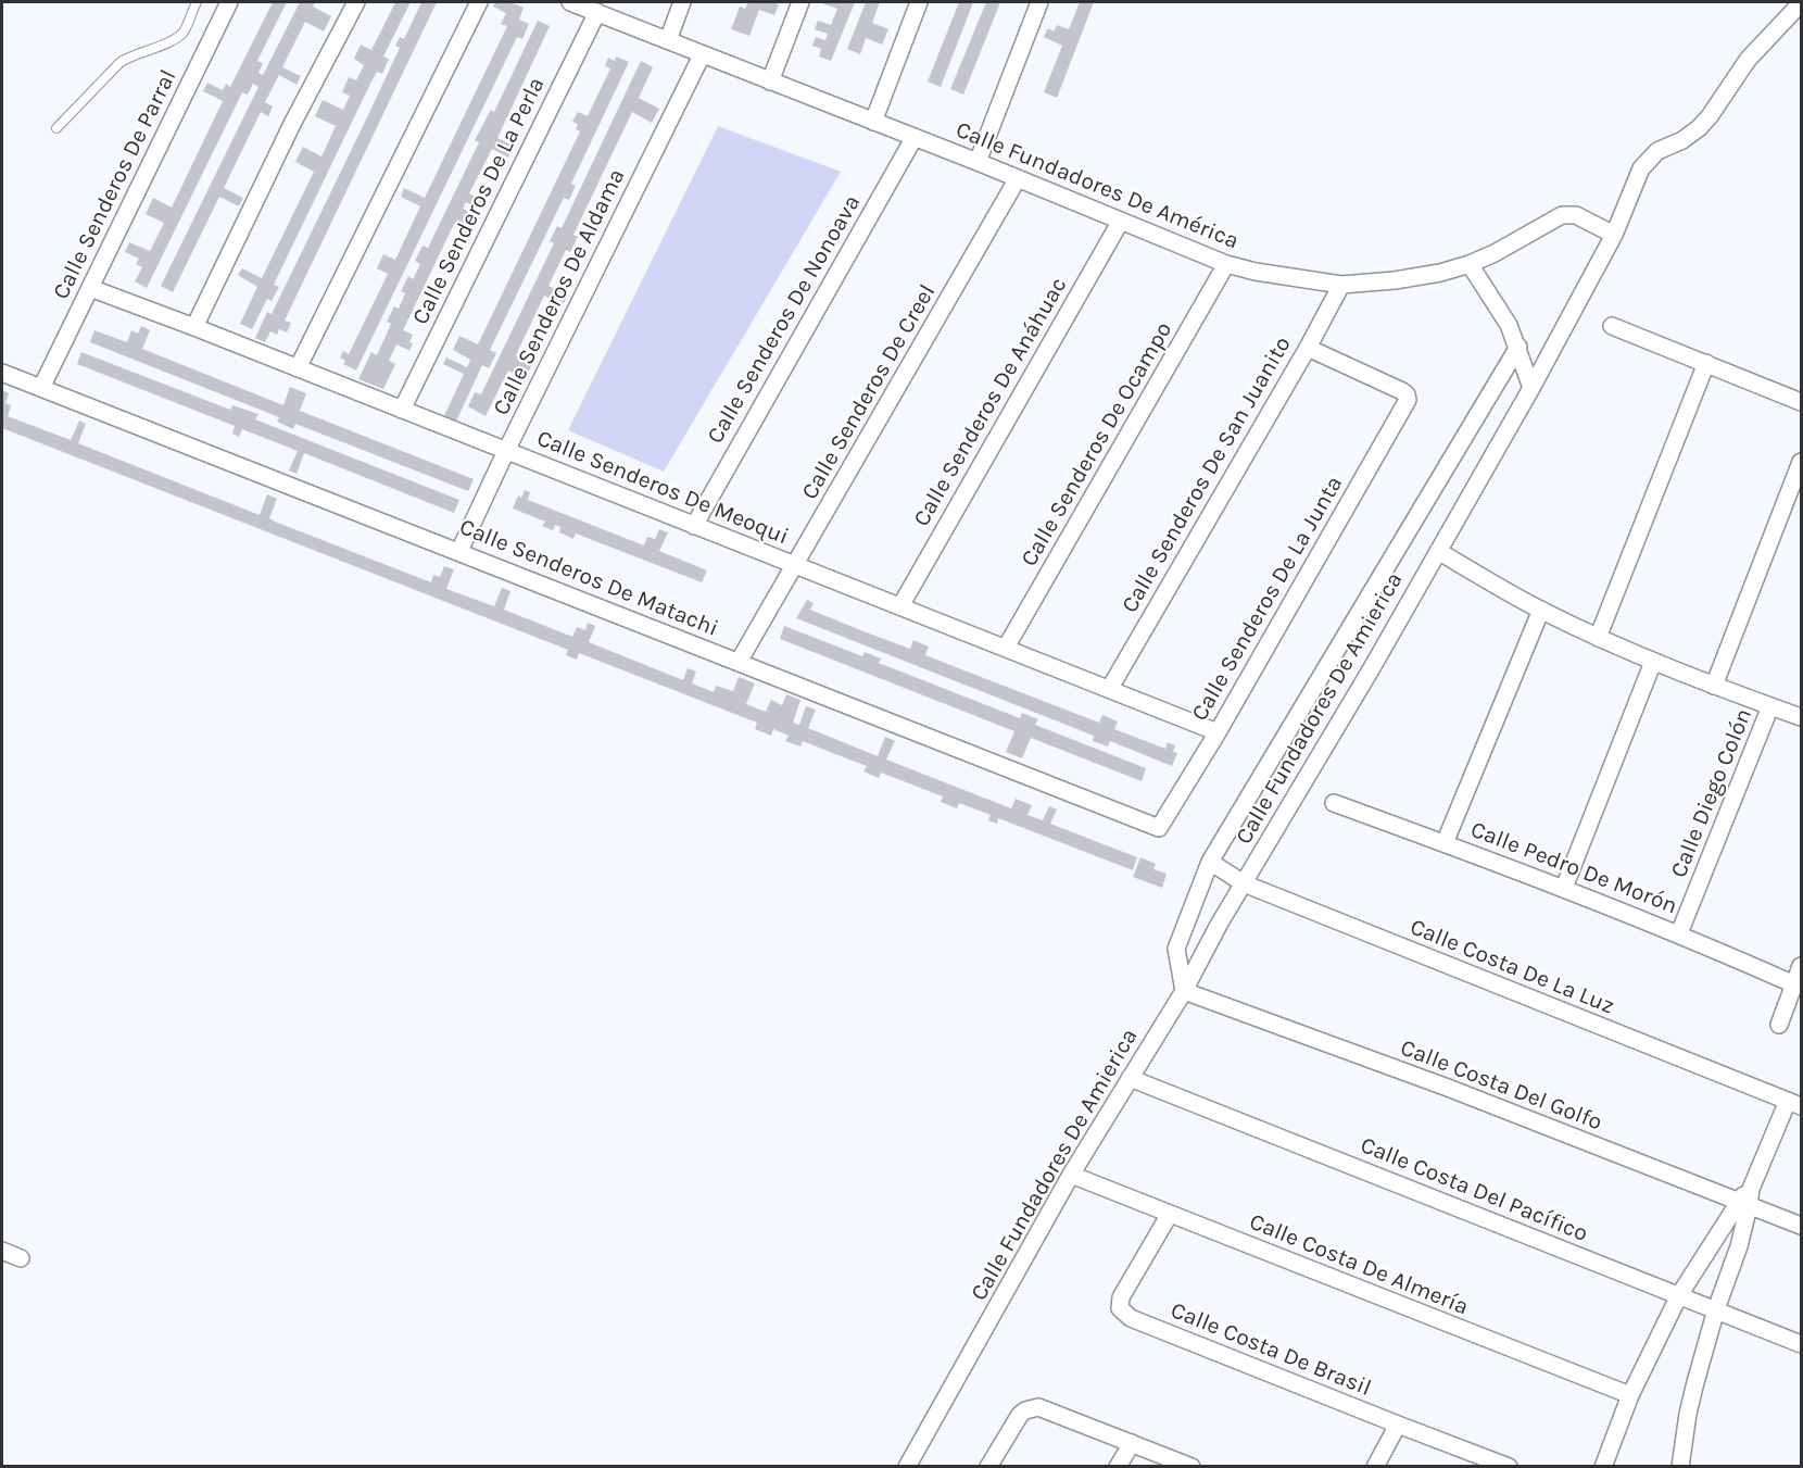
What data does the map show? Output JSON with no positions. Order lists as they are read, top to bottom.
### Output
{
  "streets": {
    "street": [
      "Calle Senderos De Parral",
      "Calle Fundadores De América",
      "Calle Senderos De La Perla",
      "Calle Senderos De Aldama",
      "Calle Senderos De Nonoava",
      "Calle Senderos De Creel",
      "Calle Senderos De Anáhuac",
      "Calle Senderos De Ocampo",
      "Calle Senderos De San Juanito",
      "Calle Senderos De Meoqui",
      "Calle Senderos De Matachi",
      "Calle Senderos De La Junta",
      "Calle Fundadores De Amierica",
      "Calle Diego Colón",
      "Calle Pedro De Morón",
      "Calle Costa De La Luz",
      "Calle Costa Del Golfo",
      "Calle Costa Del Pacífico",
      "Calle Costa De Almería",
      "Calle Costa De Brasil"
    ]
  },
  "crossings": [
    ["Calle Senderos De Parral", "Calle Senderos De Meoqui"],
    ["Calle Senderos De Parral", "Calle Senderos De Matachi"],
    ["Calle Fundadores De América", "Calle Senderos De La Perla"],
    ["Calle Fundadores De América", "Calle Senderos De Aldama"],
    ["Calle Fundadores De América", "Calle Senderos De Nonoava"],
    ["Calle Fundadores De América", "Calle Senderos De Creel"],
    ["Calle Fundadores De América", "Calle Senderos De Anáhuac"],
    ["Calle Fundadores De América", "Calle Senderos De Ocampo"],
    ["Calle Fundadores De América", "Calle Senderos De San Juanito"],
    ["Calle Fundadores De América", "Calle Fundadores De Amierica"],
    ["Calle Senderos De La Perla", "Calle Senderos De Meoqui"],
    ["Calle Senderos De Aldama", "Calle Senderos De Meoqui"],
    ["Calle Senderos De Aldama", "Calle Senderos De Matachi"],
    ["Calle Senderos De Nonoava", "Calle Senderos De Meoqui"],
    ["Calle Senderos De Creel", "Calle Senderos De Meoqui"],
    ["Calle Senderos De Creel", "Calle Senderos De Matachi"],
    ["Calle Senderos De Anáhuac", "Calle Senderos De Meoqui"],
    ["Calle Senderos De Ocampo", "Calle Senderos De Meoqui"],
    ["Calle Senderos De San Juanito", "Calle Senderos De Meoqui"],
    ["Calle Senderos De San Juanito", "Calle Senderos De La Junta"],
    ["Calle Senderos De Meoqui", "Calle Senderos De La Junta"],
    ["Calle Senderos De Matachi", "Calle Senderos De La Junta"],
    ["Calle Fundadores De Amierica", "Calle Costa De La Luz"],
    ["Calle Fundadores De Amierica", "Calle Costa Del Golfo"],
    ["Calle Fundadores De Amierica", "Calle Costa Del Pacífico"],
    ["Calle Fundadores De Amierica", "Calle Costa De Almería"],
    ["Calle Diego Colón", "Calle Pedro De Morón"],
    ["Calle Costa De Almería", "Calle Costa De Brasil"]
  ]
}
